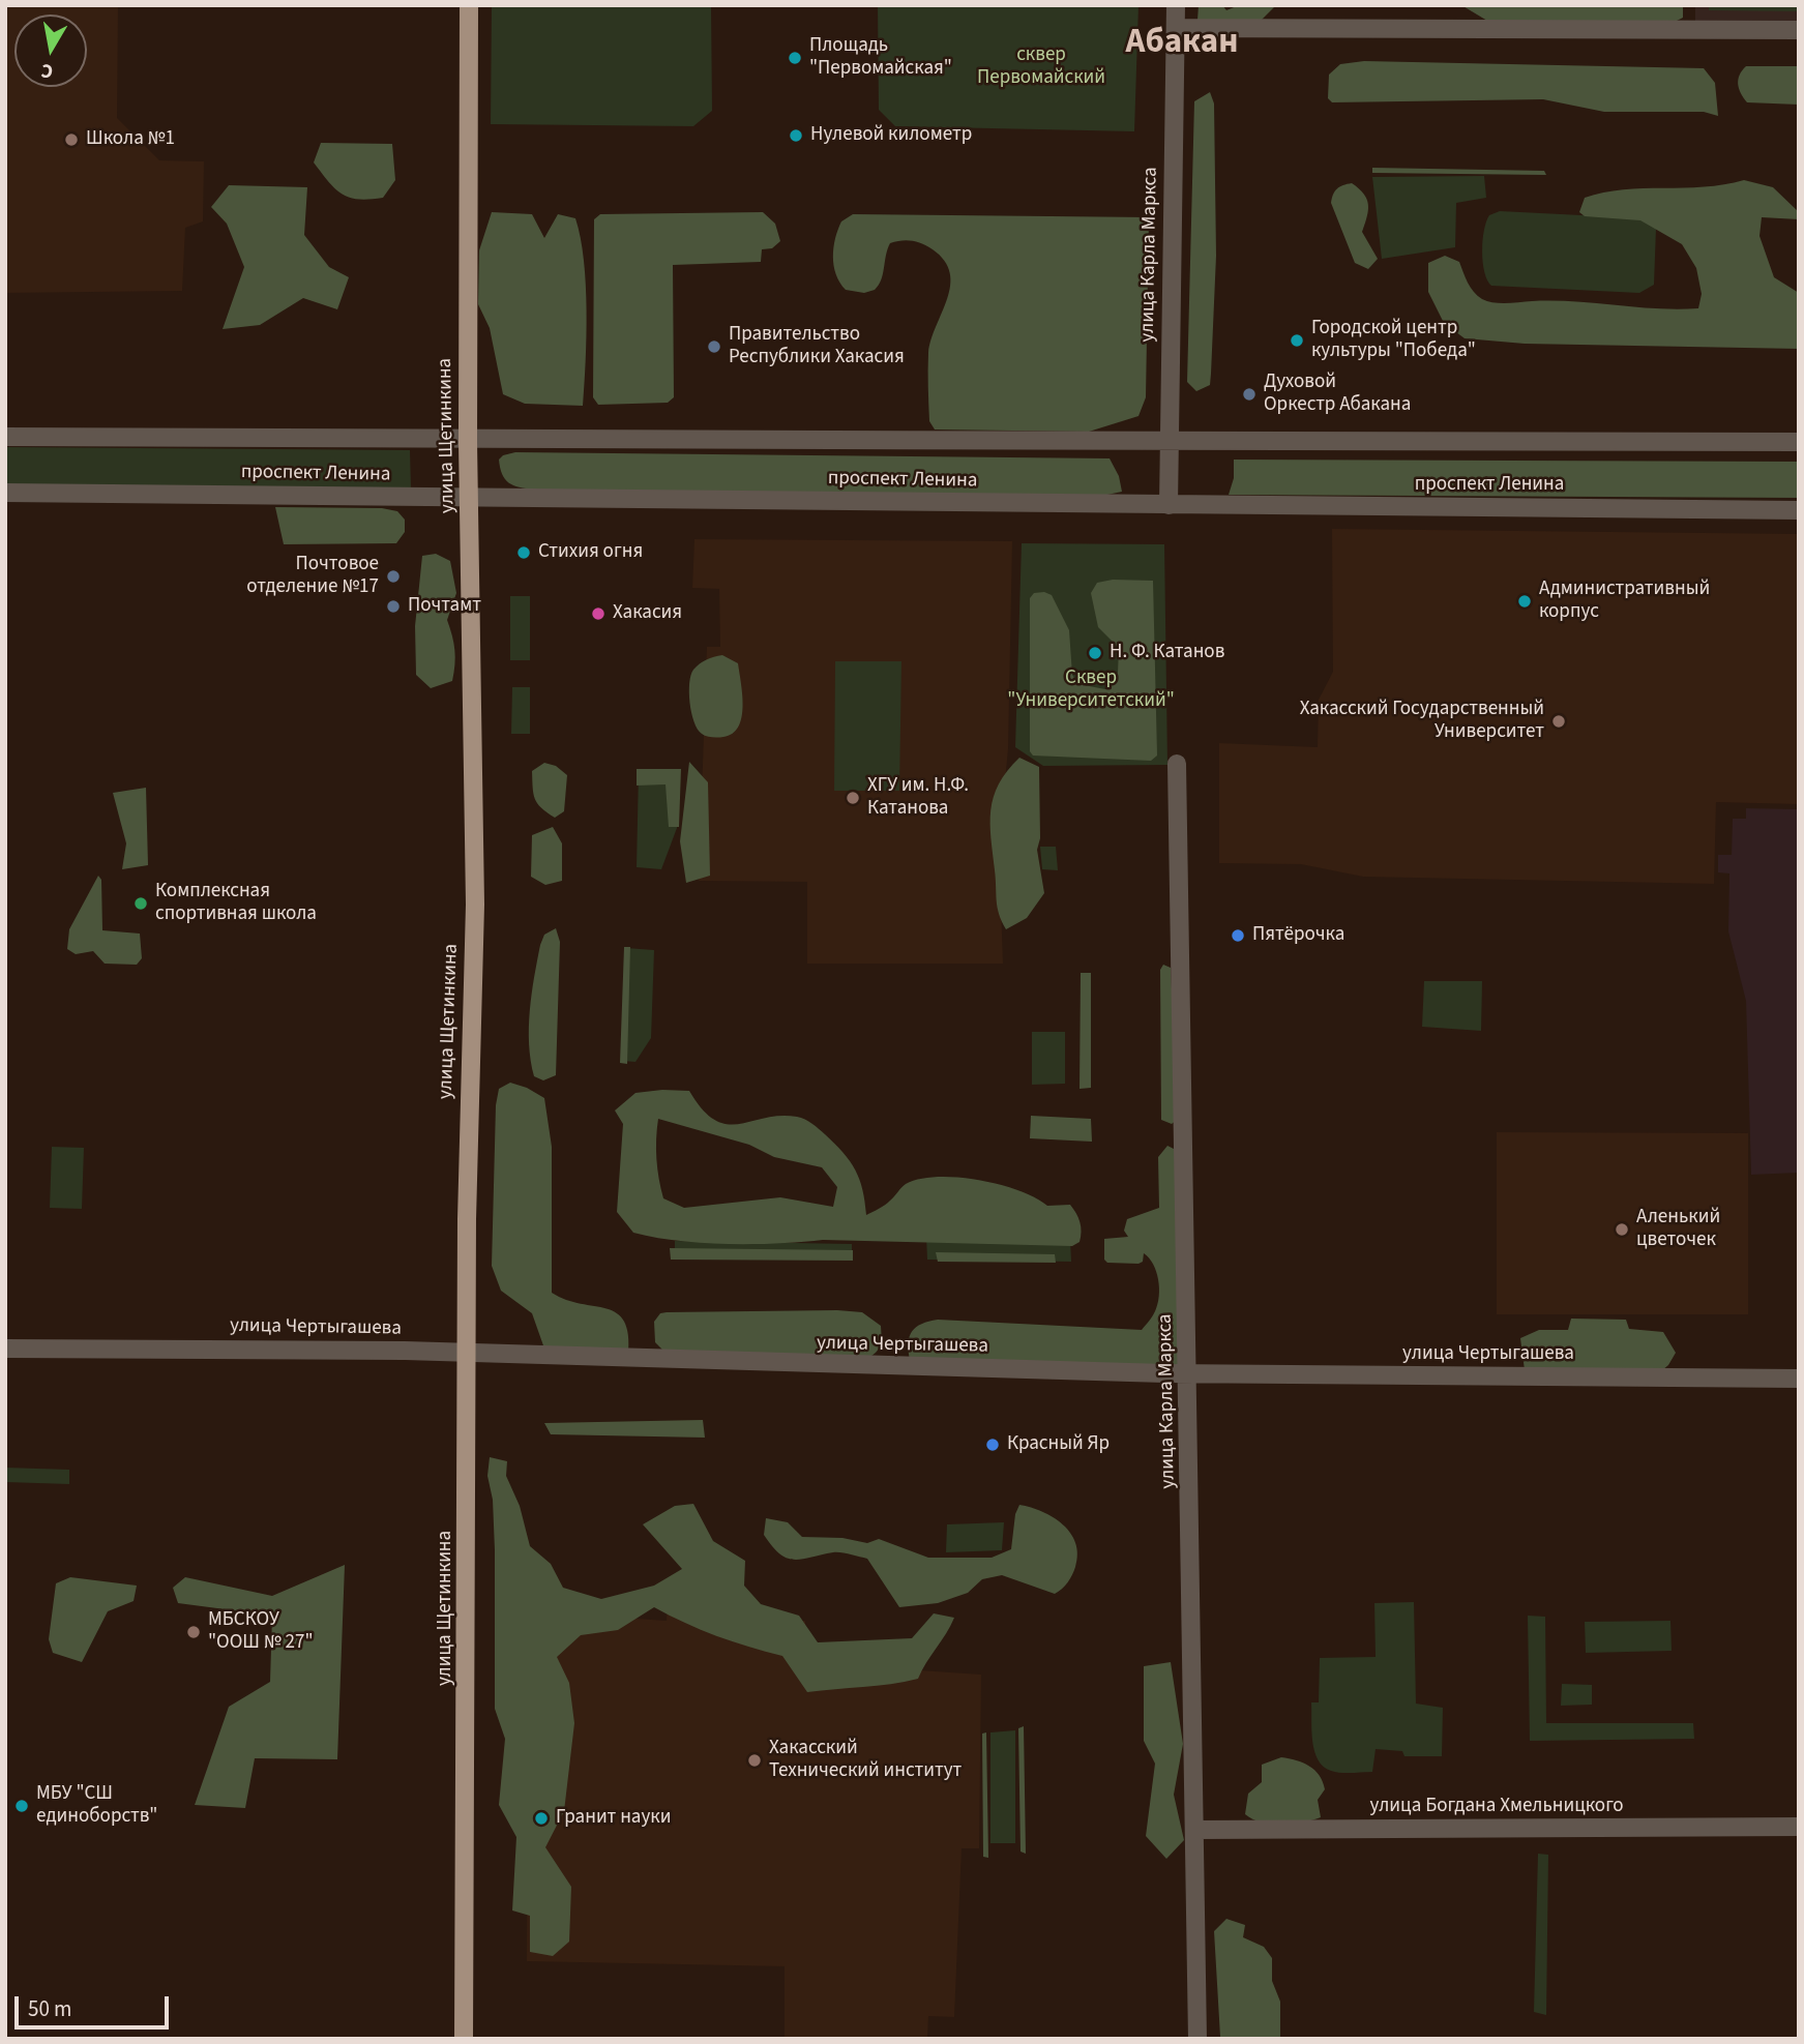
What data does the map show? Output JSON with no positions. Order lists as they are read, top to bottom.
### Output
{
  "streets": {
    "main road": ["улица Щетинкина"],
    "street": [
      "улица Карла Маркса",
      "проспект Ленина",
      "улица Чертыгашева",
      "улица Богдана Хмельницкого"
    ]
  },
  "crossings": [
    ["улица Карла Маркса", "проспект Ленина"],
    ["улица Карла Маркса", "улица Чертыгашева"],
    ["улица Карла Маркса", "улица Богдана Хмельницкого"],
    ["улица Щетинкина", "проспект Ленина"],
    ["улица Щетинкина", "улица Чертыгашева"]
  ],
  "districts": ["Абакан"],
  "parks": ["сквер Первомайский", "Сквер \"Университетский\""],
  "places": [
    "Площадь \"Первомайская\"",
    "Нулевой километр",
    "Школа №1",
    "Городской центр культуры \"Победа\"",
    "Правительство Республики Хакасия",
    "Духовой Оркестр Абакана",
    "Стихия огня",
    "Почтовое отделение №17",
    "Административный корпус",
    "Почтамт",
    "Хакасия",
    "Н. Ф. Катанов",
    "Хакасский Государственный Университет",
    "ХГУ им. Н.Ф. Катанова",
    "Комплексная спортивная школа",
    "Пятёрочка",
    "Аленький цветочек",
    "Красный Яр",
    "МБСКОУ \"ООШ № 27\"",
    "Хакасский Технический институт",
    "МБУ \"СШ единоборств\"",
    "Гранит науки"
  ],
  "scale_bar": "50 m",
  "north": "bottom"
}
